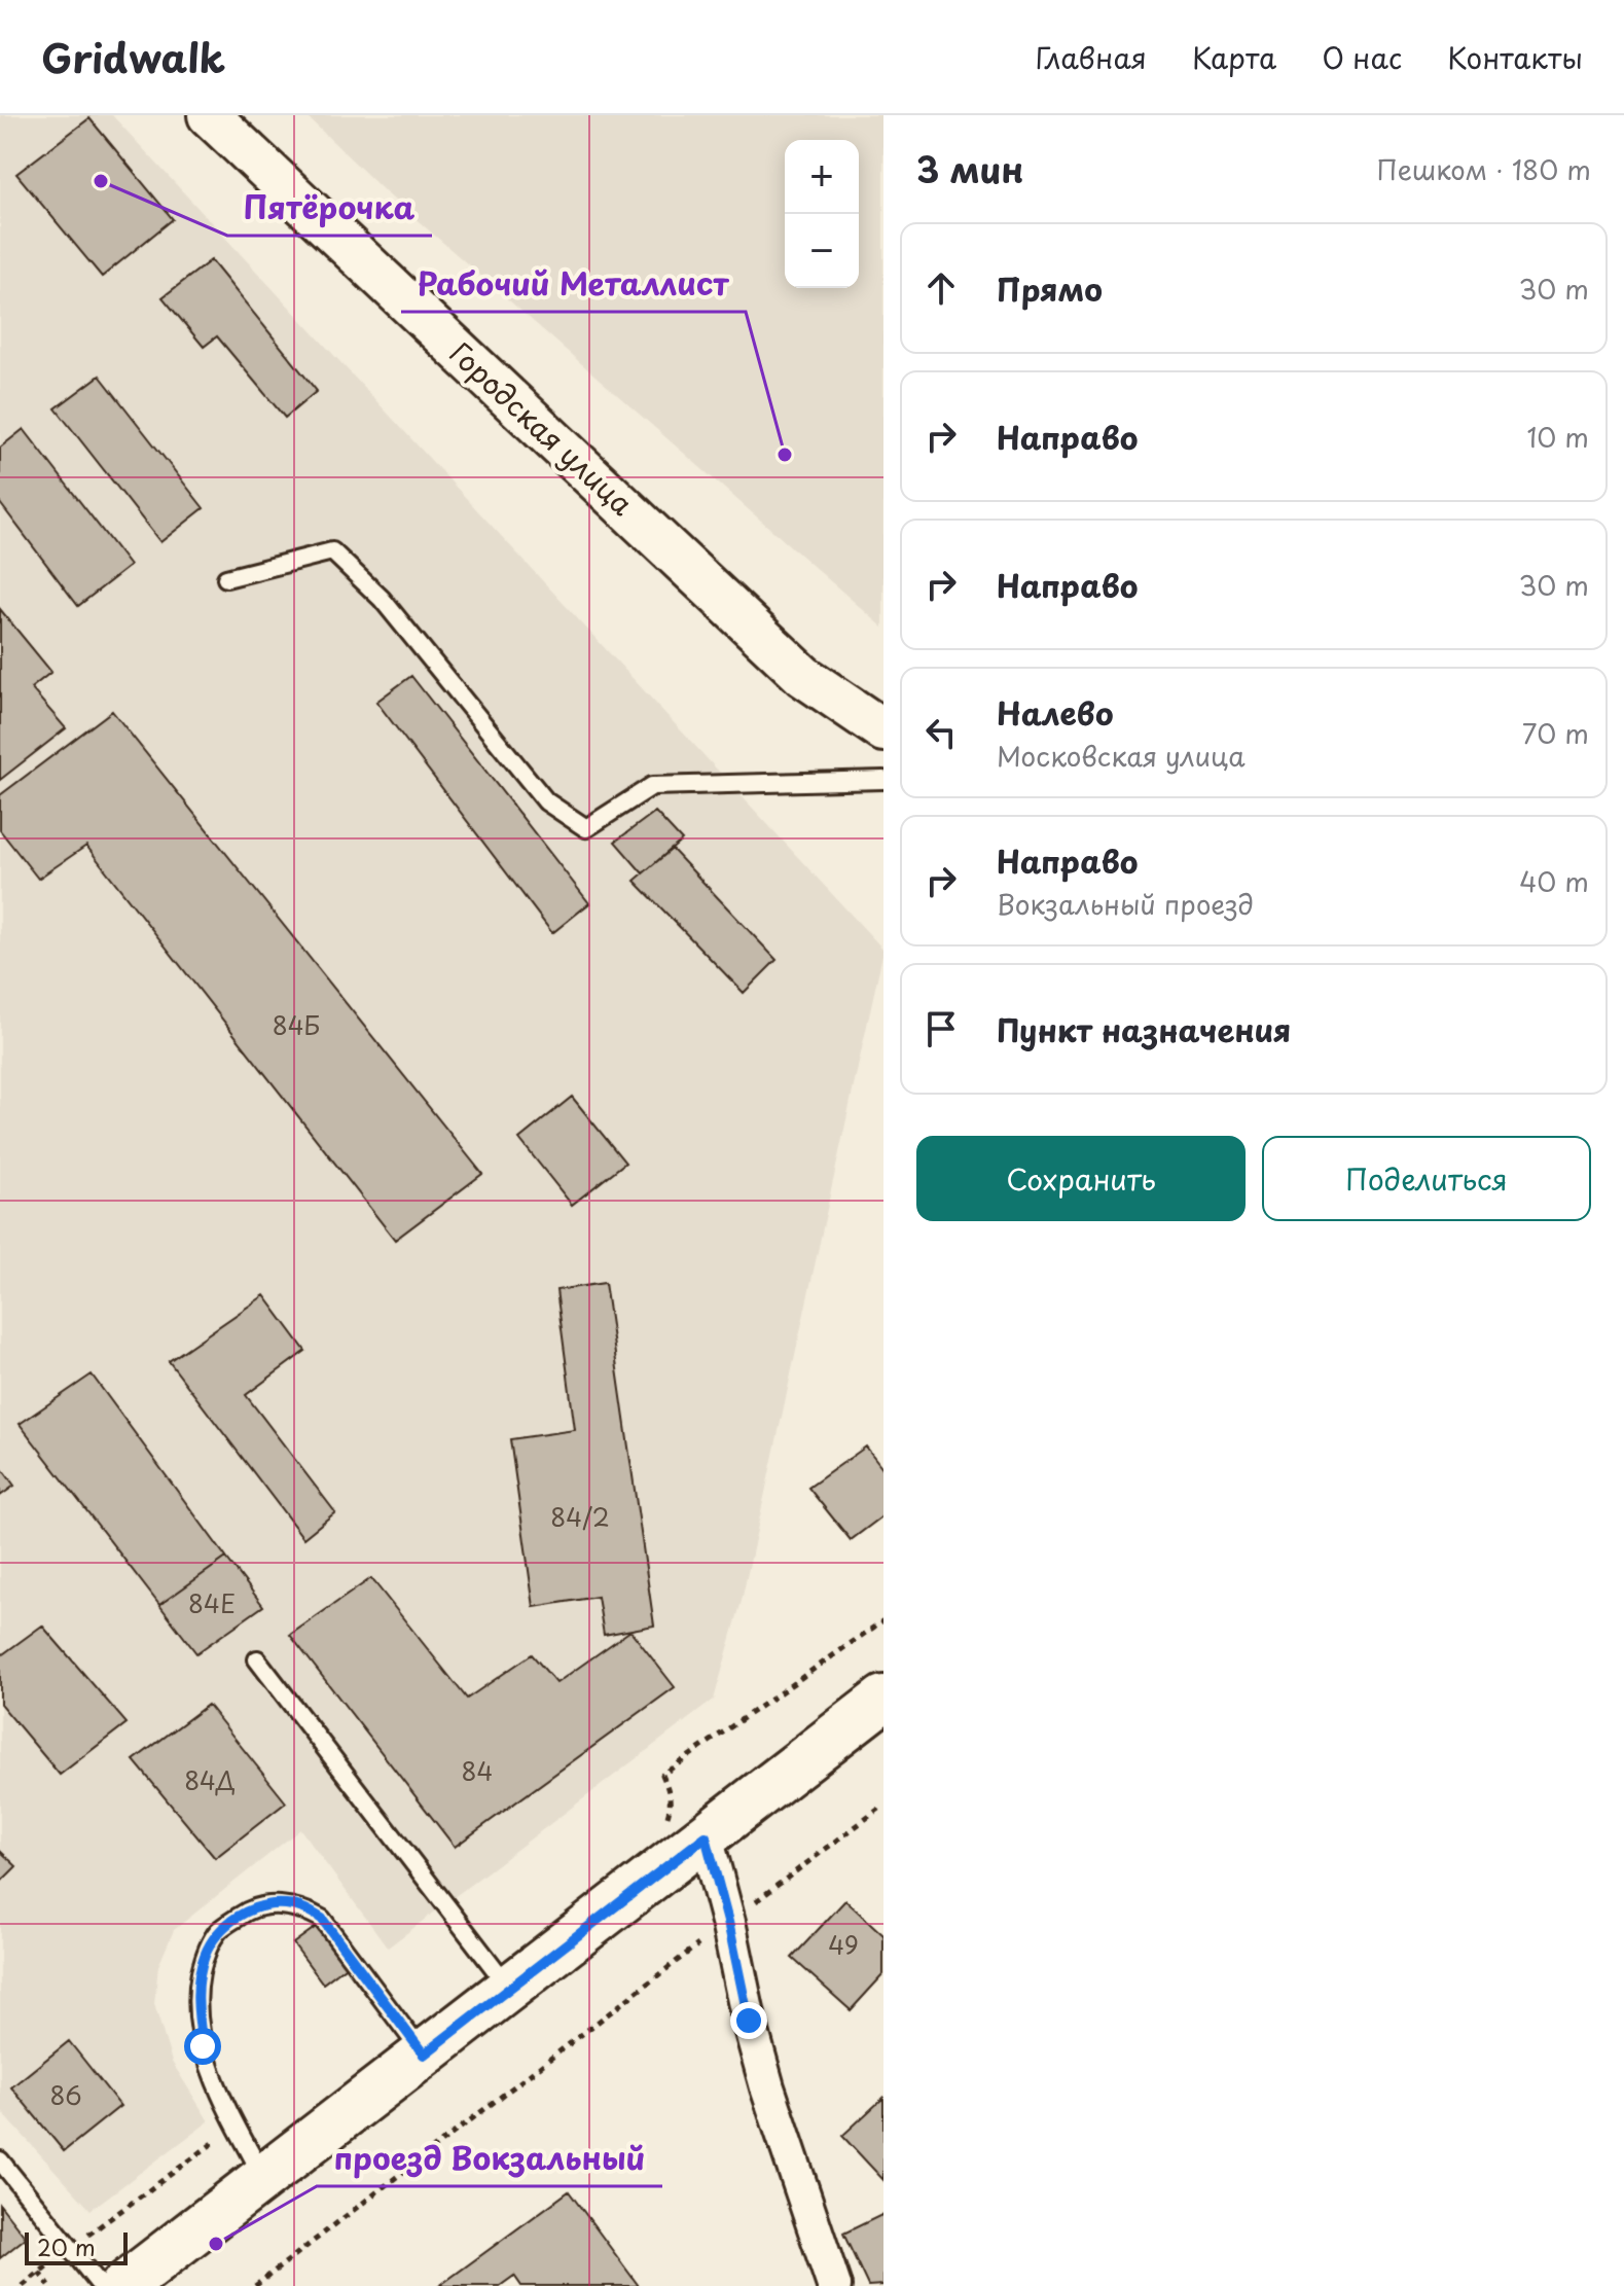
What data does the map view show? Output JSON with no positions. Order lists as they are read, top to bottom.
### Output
{
  "streets": {
    "street": ["Городская улица"]
  },
  "places": ["Пятёрочка", "Рабочий Металлист", "проезд Вокзальный"],
  "house_numbers": [
    "84Б",
    "84/2",
    "84Е",
    "84",
    "84Д",
    "49",
    "86"
  ],
  "scale_bar": "20 m",
  "page": {
    "header": "Gridwalk",
    "nav": [
      "Главная",
      "Карта",
      "О нас",
      "Контакты"
    ],
    "heading": ["3 мин", "Пешком · 180 m"],
    "map_buttons": ["+", "−"],
    "list": [
      ["Прямо", "30 m"],
      ["Направо", "10 m"],
      ["Направо", "30 m"],
      ["Налево", "Московская улица", "70 m"],
      ["Направо", "Вокзальный проезд", "40 m"],
      "Пункт назначения"
    ],
    "buttons": ["Сохранить", "Поделиться"],
    "scale": "20 m"
  }
}
